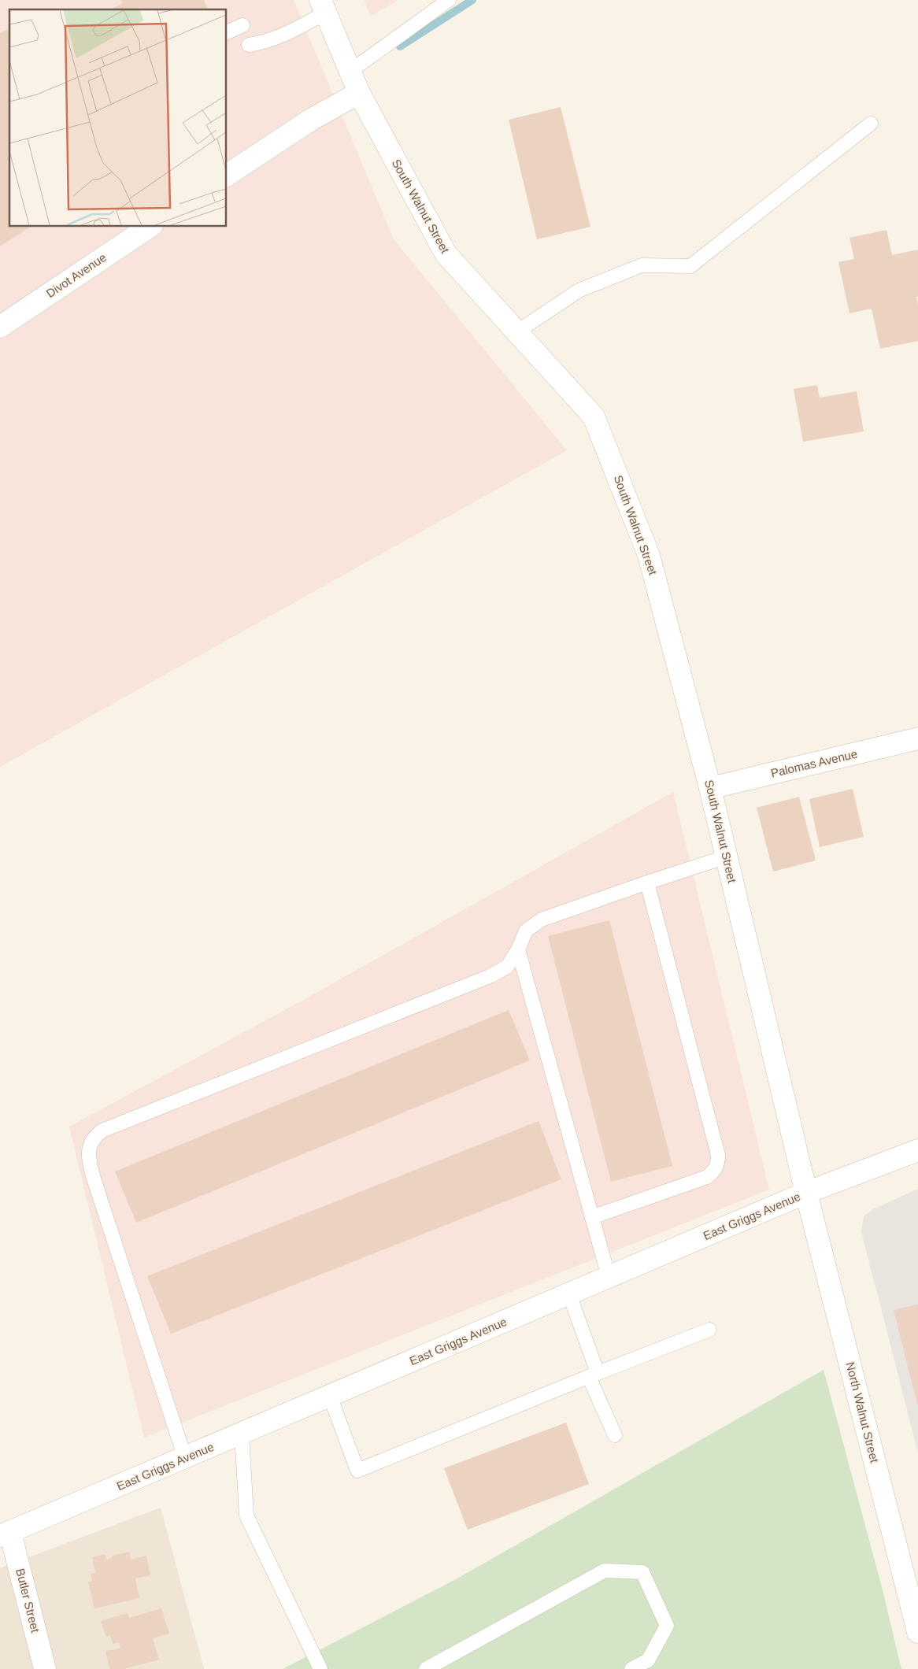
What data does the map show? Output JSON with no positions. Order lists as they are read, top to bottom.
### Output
{
  "streets": {
    "street": [
      "South Walnut Street",
      "Divot Avenue",
      "Palomas Avenue",
      "East Griggs Avenue",
      "North Walnut Street",
      "Butler Street"
    ]
  },
  "crossings": [
    ["South Walnut Street", "Palomas Avenue"],
    ["South Walnut Street", "East Griggs Avenue"],
    ["South Walnut Street", "North Walnut Street"],
    ["East Griggs Avenue", "North Walnut Street"],
    ["East Griggs Avenue", "Butler Street"]
  ]
}
